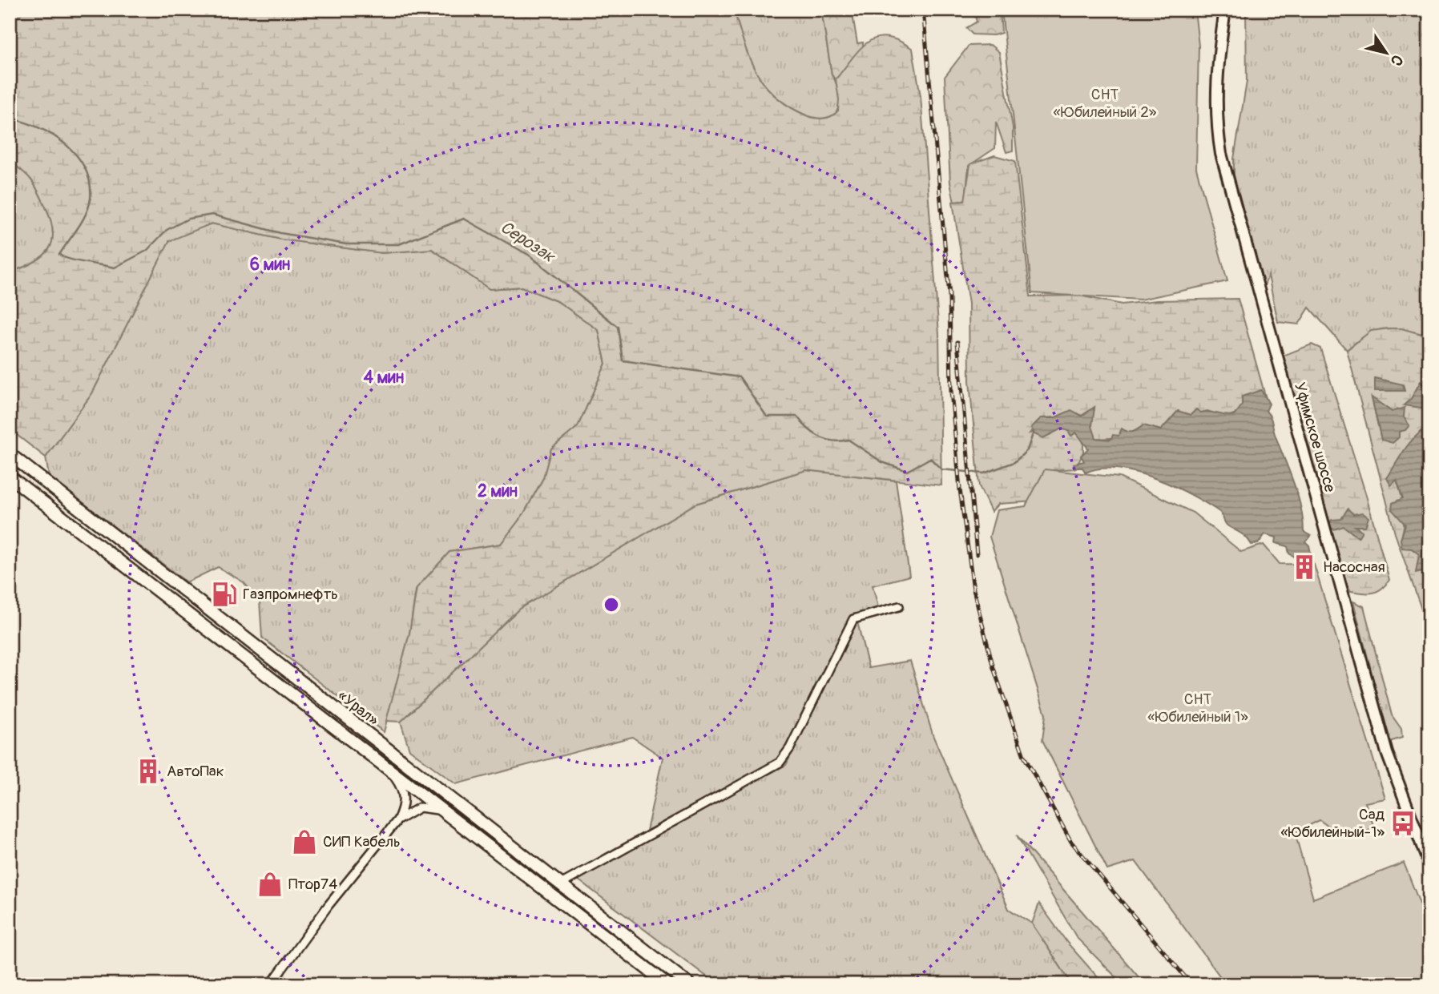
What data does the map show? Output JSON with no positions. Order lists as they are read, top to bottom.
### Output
{
  "streets": {
    "main road": ["Уфимское шоссе", "«Урал»"]
  },
  "water": ["Серозак"],
  "parks": ["СНТ «Юбилейный 2»", "СНТ «Юбилейный 1»"],
  "places": {
    "building": ["Насосная", "АвтоПак"],
    "fuel station": ["Газпромнефть"],
    "bus stop": ["Сад «Юбилейный-1»"],
    "shop": ["СИП Кабель", "Птор74"]
  },
  "north": "bottom right",
  "rings": ["6 мин", "4 мин", "2 мин"]
}
